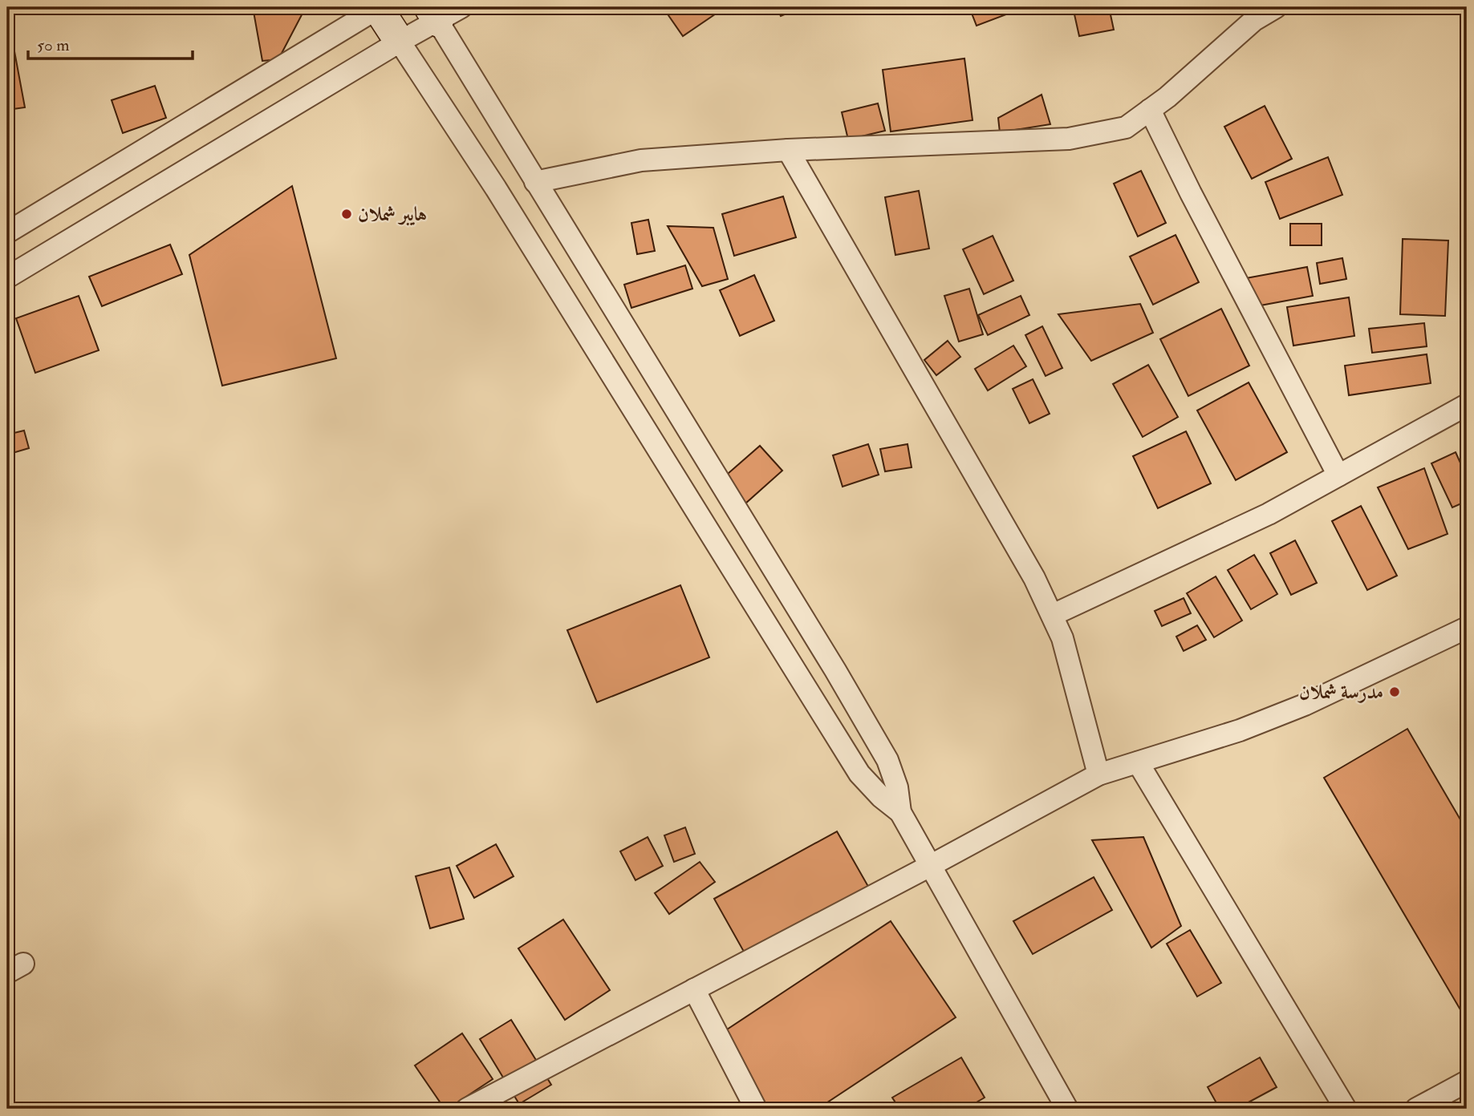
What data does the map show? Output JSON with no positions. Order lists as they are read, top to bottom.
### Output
{
  "places": ["هايبر شملان", "مدرسة شملان"],
  "scale_bar": "50 m"
}
